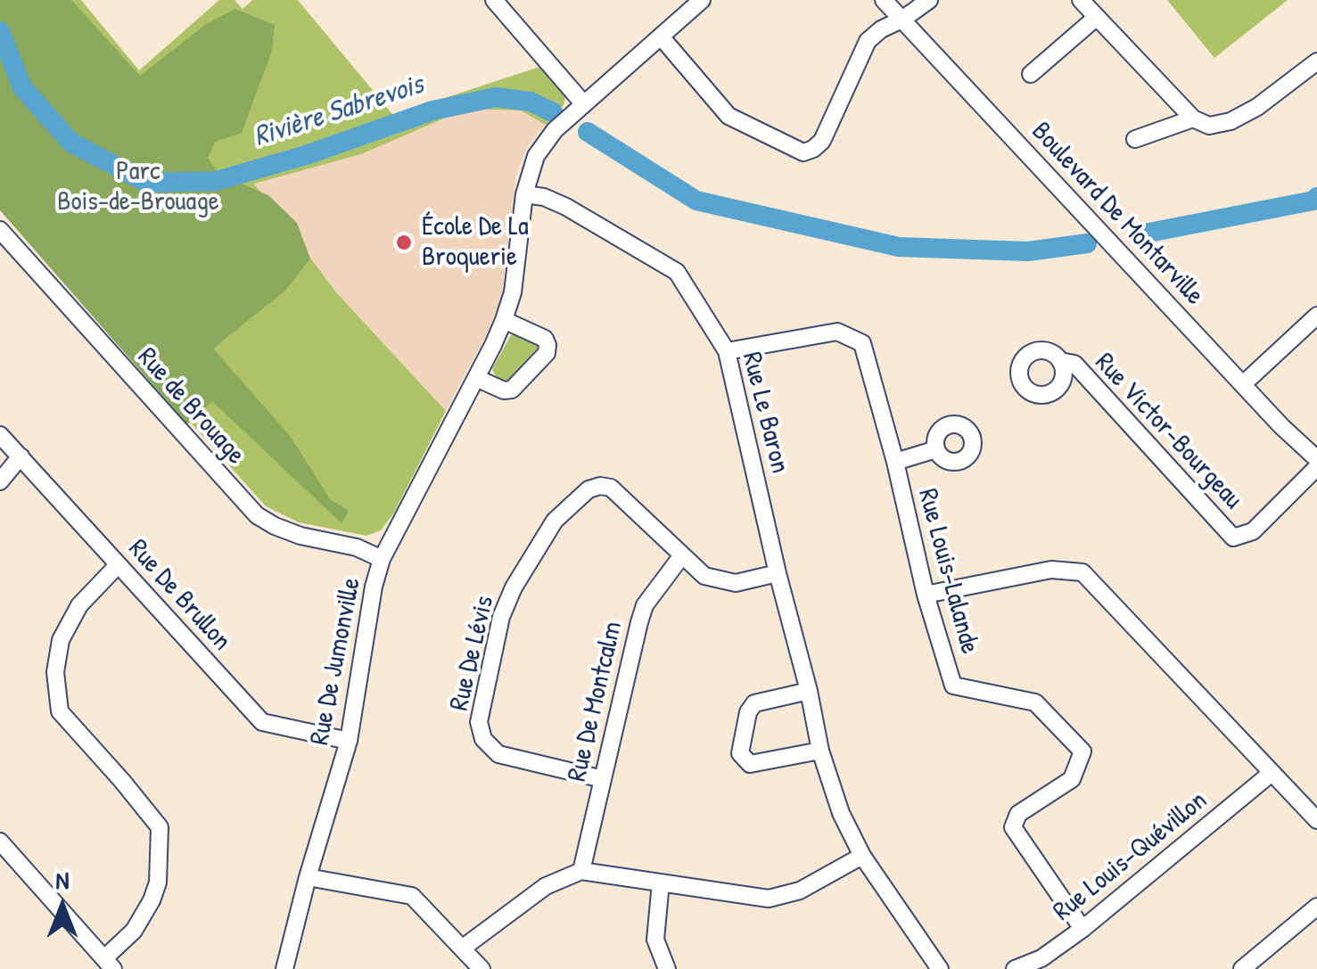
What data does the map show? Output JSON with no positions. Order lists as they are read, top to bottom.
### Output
{
  "streets": {
    "street": [
      "Boulevard De Montarville",
      "Rue de Brouage",
      "Rue Le Baron",
      "Rue Victor-Bourgeau",
      "Rue Louis-Lalande",
      "Rue De Brullon",
      "Rue De Lévis",
      "Rue De Jumonville",
      "Rue De Montcalm",
      "Rue Louis-Quévillon"
    ]
  },
  "crossings": [
    ["Rue de Brouage", "Rue De Jumonville"],
    ["Rue Le Baron", "Rue Louis-Lalande"],
    ["Rue Le Baron", "Rue De Lévis"],
    ["Rue Le Baron", "Rue De Jumonville"],
    ["Rue Louis-Lalande", "Rue Louis-Quévillon"],
    ["Rue De Brullon", "Rue De Jumonville"],
    ["Rue De Lévis", "Rue De Montcalm"]
  ],
  "water": ["Rivière Sabrevois"],
  "parks": ["Parc Bois-de-Brouage"],
  "places": ["École De La Broquerie"],
  "north": "top"
}
